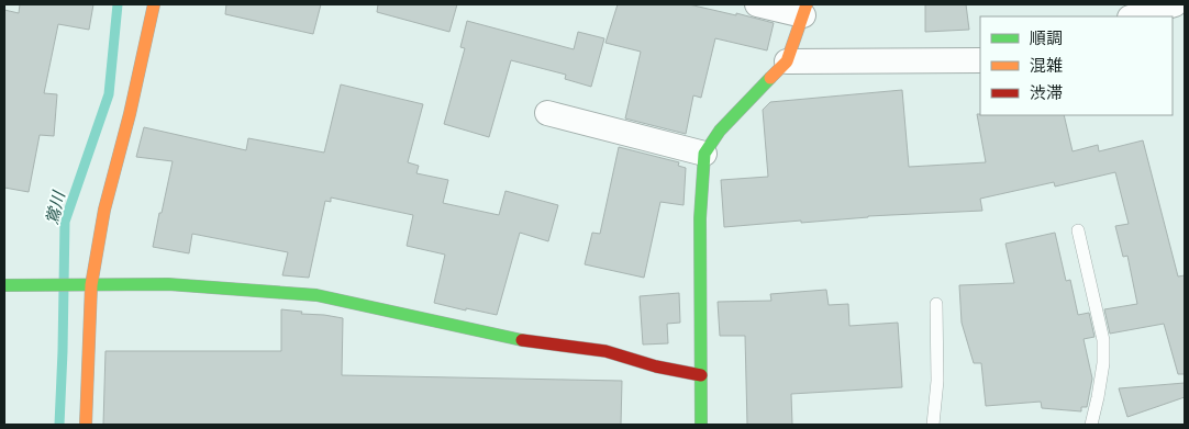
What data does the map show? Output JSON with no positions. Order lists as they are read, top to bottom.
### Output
{
  "water": ["鴬川"],
  "legend": ["順調", "混雑", "渋滞"]
}
